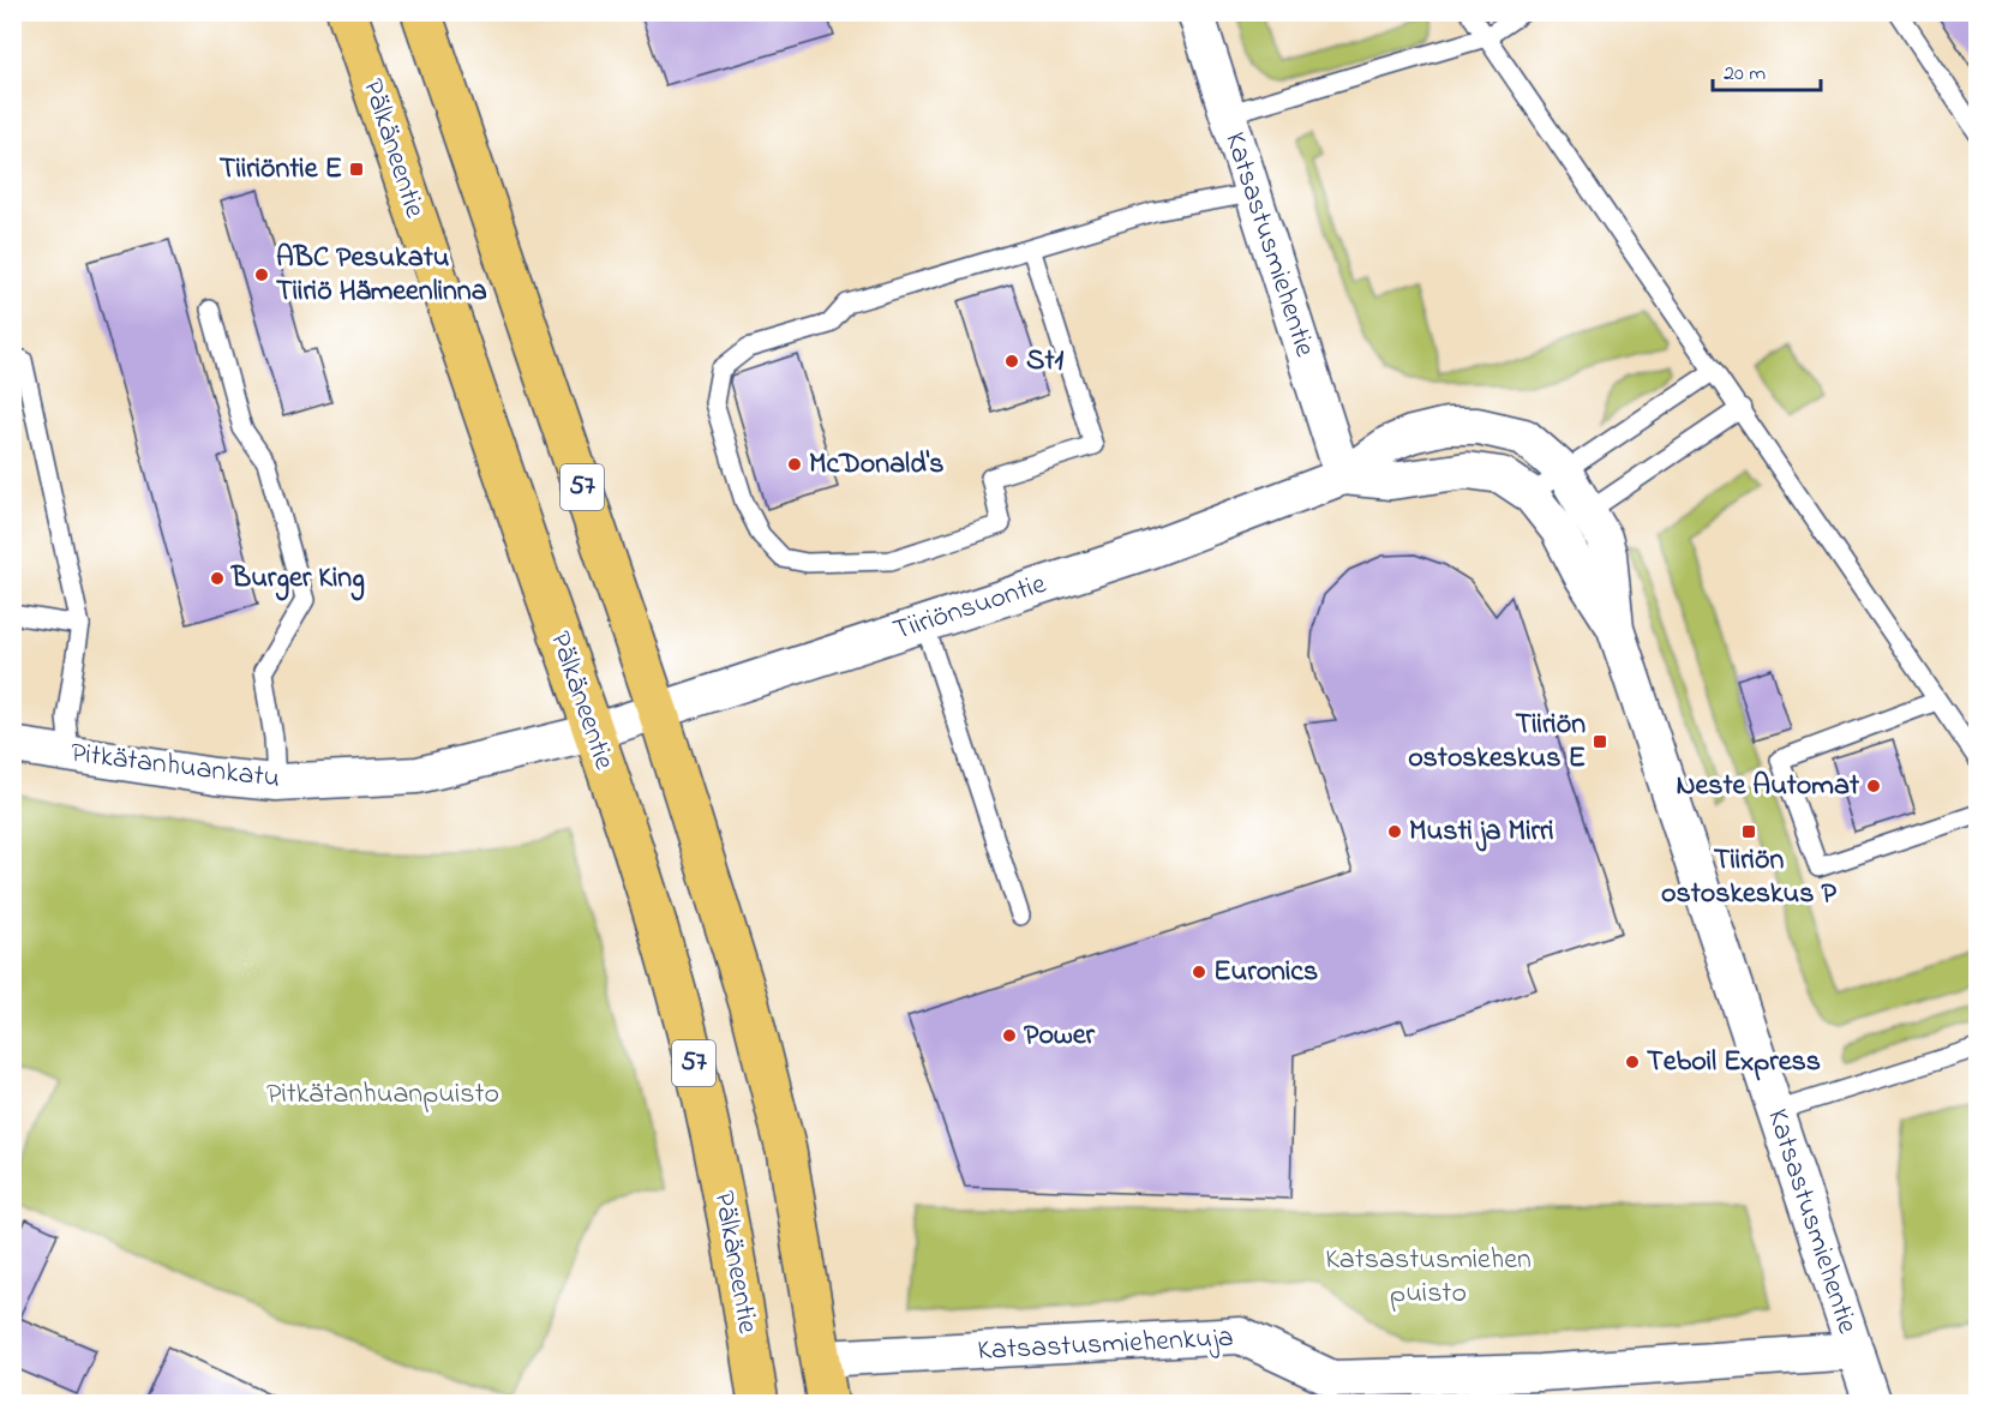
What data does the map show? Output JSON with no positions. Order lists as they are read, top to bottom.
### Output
{
  "streets": {
    "main road": ["Pälkäneentie", "57"],
    "street": [
      "Katsastusmiehentie",
      "Tiiriönsuontie",
      "Pitkätanhuankatu",
      "Katsastusmiehenkuja"
    ]
  },
  "crossings": [
    ["Pälkäneentie", "Tiiriönsuontie"],
    ["Pälkäneentie", "Pitkätanhuankatu"],
    ["Katsastusmiehentie", "Tiiriönsuontie"],
    ["Katsastusmiehentie", "Katsastusmiehenkuja"],
    ["57", "Tiiriönsuontie"],
    ["57", "Katsastusmiehenkuja"],
    ["Tiiriönsuontie", "Pitkätanhuankatu"]
  ],
  "parks": ["Pitkätanhuanpuisto", "Katsastusmiehen puisto"],
  "places": {
    "transit": ["Tiiriöntie E", "Tiiriön ostoskeskus E", "Tiiriön ostoskeskus P"],
    "other": [
      "ABC Pesukatu Tiiriö Hämeenlinna",
      "St1",
      "McDonald's",
      "Burger King",
      "Neste Automat",
      "Musti ja Mirri",
      "Euronics",
      "Power",
      "Teboil Express"
    ]
  },
  "scale_bar": "20 m"
}
